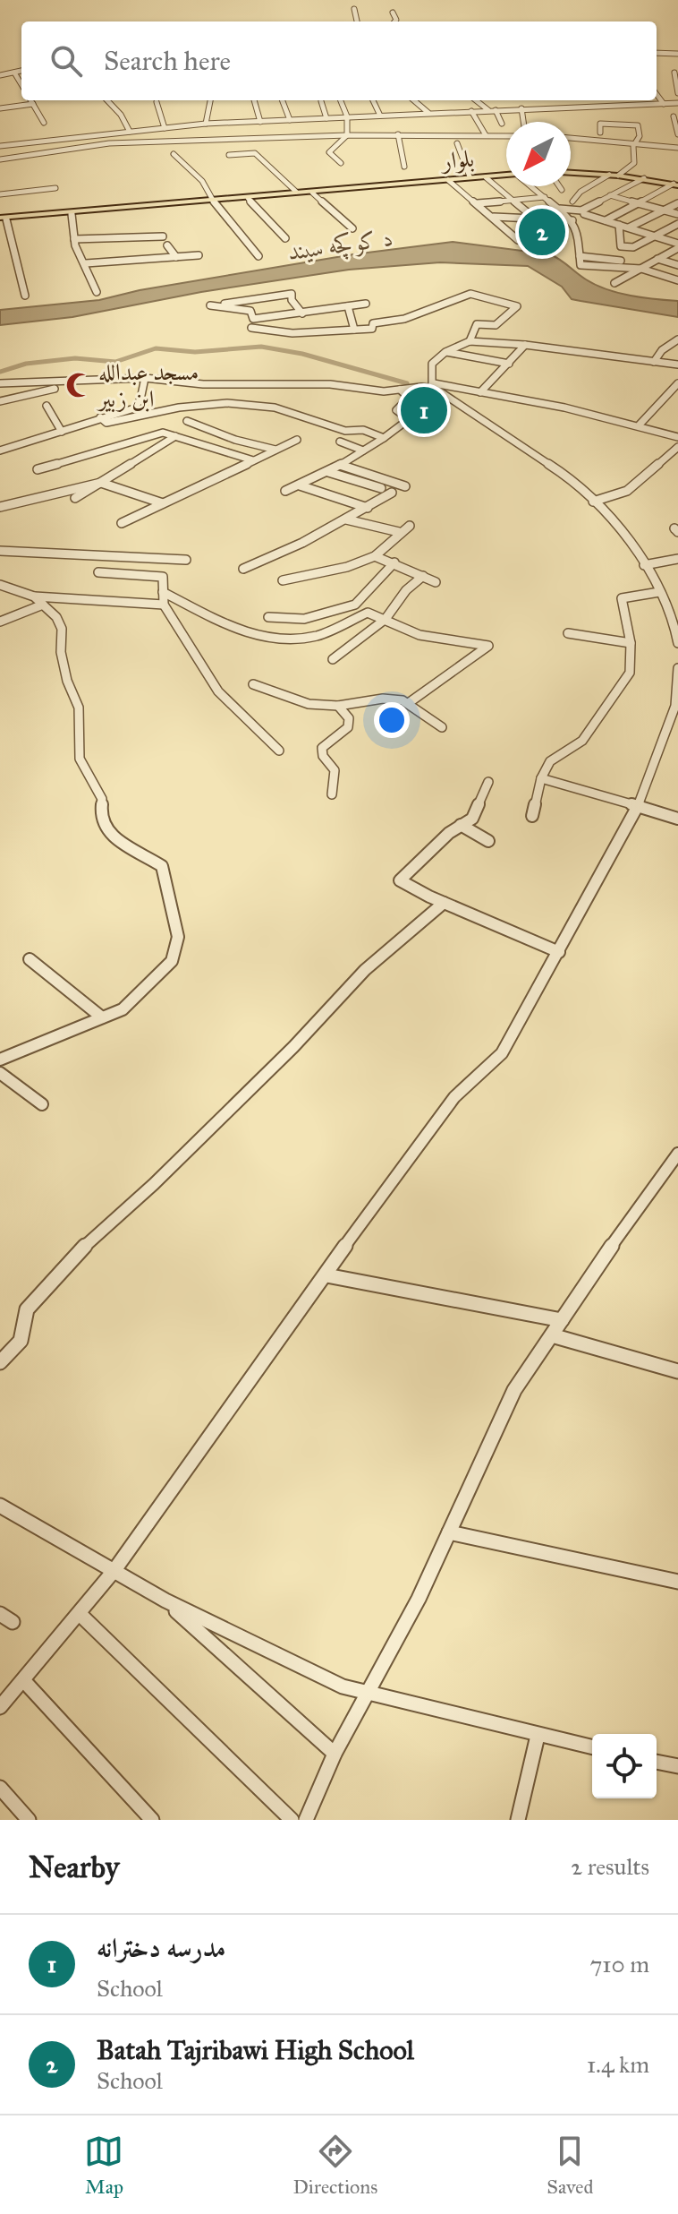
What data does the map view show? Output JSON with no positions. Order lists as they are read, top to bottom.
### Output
{
  "streets": {
    "main road": ["بلوار"]
  },
  "water": ["د کوکچه سیند"],
  "places": {
    "mosque": ["مسجد عبدالله ابن زبیر"]
  },
  "north": "bottom left",
  "page": {
    "search": "Search here",
    "pins": ["2", "1"],
    "heading": ["Nearby", "2 results"],
    "list": [
      {
        "mark": "1",
        "name": "مدرسه دخترانه",
        "note": "School",
        "value": "710 m"
      },
      {
        "mark": "2",
        "name": "Batah Tajribawi High School",
        "note": "School",
        "value": "1.4 km"
      }
    ],
    "nav": ["Map", "Directions", "Saved"]
  }
}
